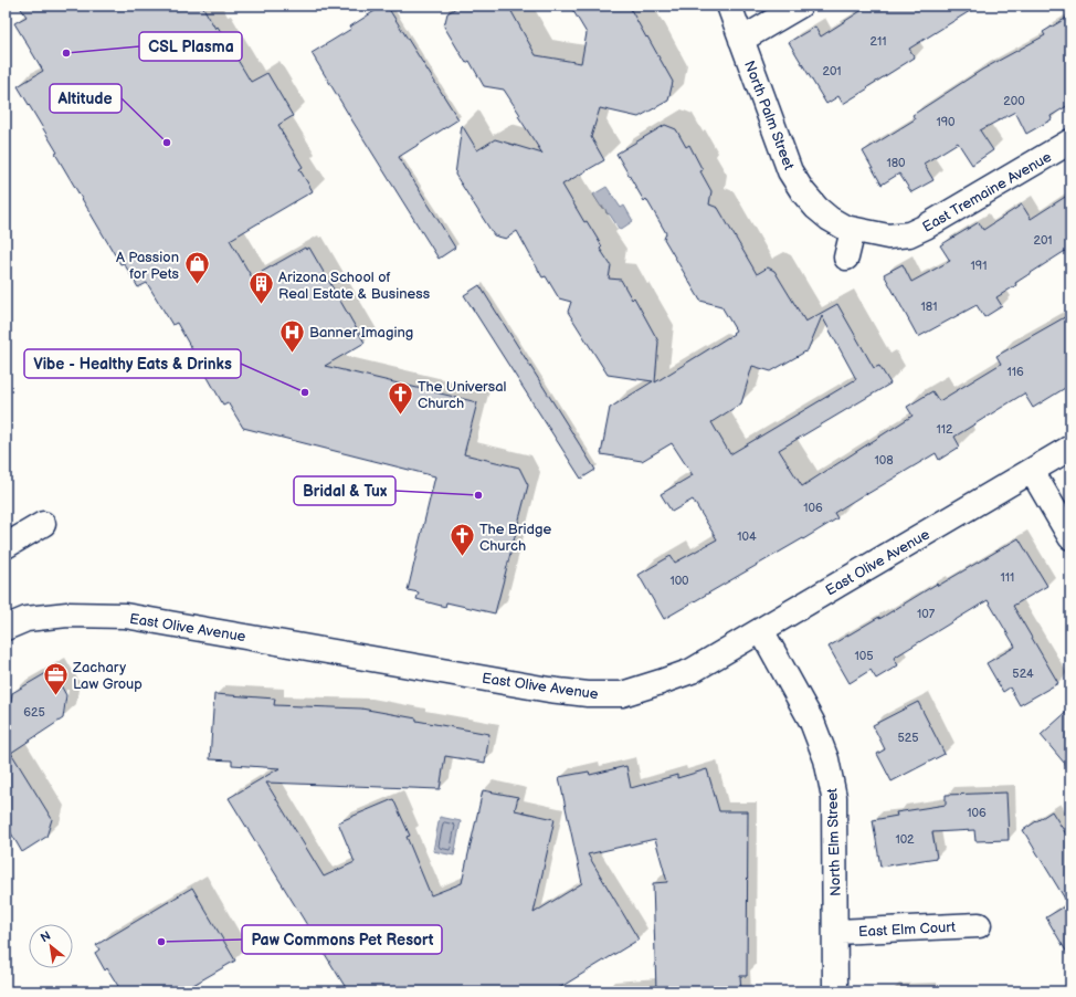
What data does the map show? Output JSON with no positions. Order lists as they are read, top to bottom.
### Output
{
  "streets": {
    "street": [
      "North Palm Street",
      "East Tremaine Avenue",
      "East Olive Avenue",
      "North Elm Street",
      "East Elm Court"
    ]
  },
  "crossings": [
    ["North Palm Street", "East Tremaine Avenue"],
    ["East Olive Avenue", "North Elm Street"],
    ["North Elm Street", "East Elm Court"]
  ],
  "places": {
    "other": [
      "CSL Plasma",
      "Altitude",
      "Vibe - Healthy Eats & Drinks",
      "Bridal & Tux",
      "Paw Commons Pet Resort"
    ],
    "shop": ["A Passion for Pets"],
    "building": ["Arizona School of Real Estate & Business"],
    "hospital": ["Banner Imaging"],
    "church": ["The Universal Church", "The Bridge Church"],
    "office": ["Zachary Law Group"]
  },
  "house_numbers": [
    "211",
    "201",
    "200",
    "190",
    "180",
    "201",
    "191",
    "181",
    "116",
    "112",
    "108",
    "106",
    "104",
    "111",
    "100",
    "107",
    "105",
    "524",
    "625",
    "525",
    "106",
    "102"
  ],
  "north": "top left"
}
